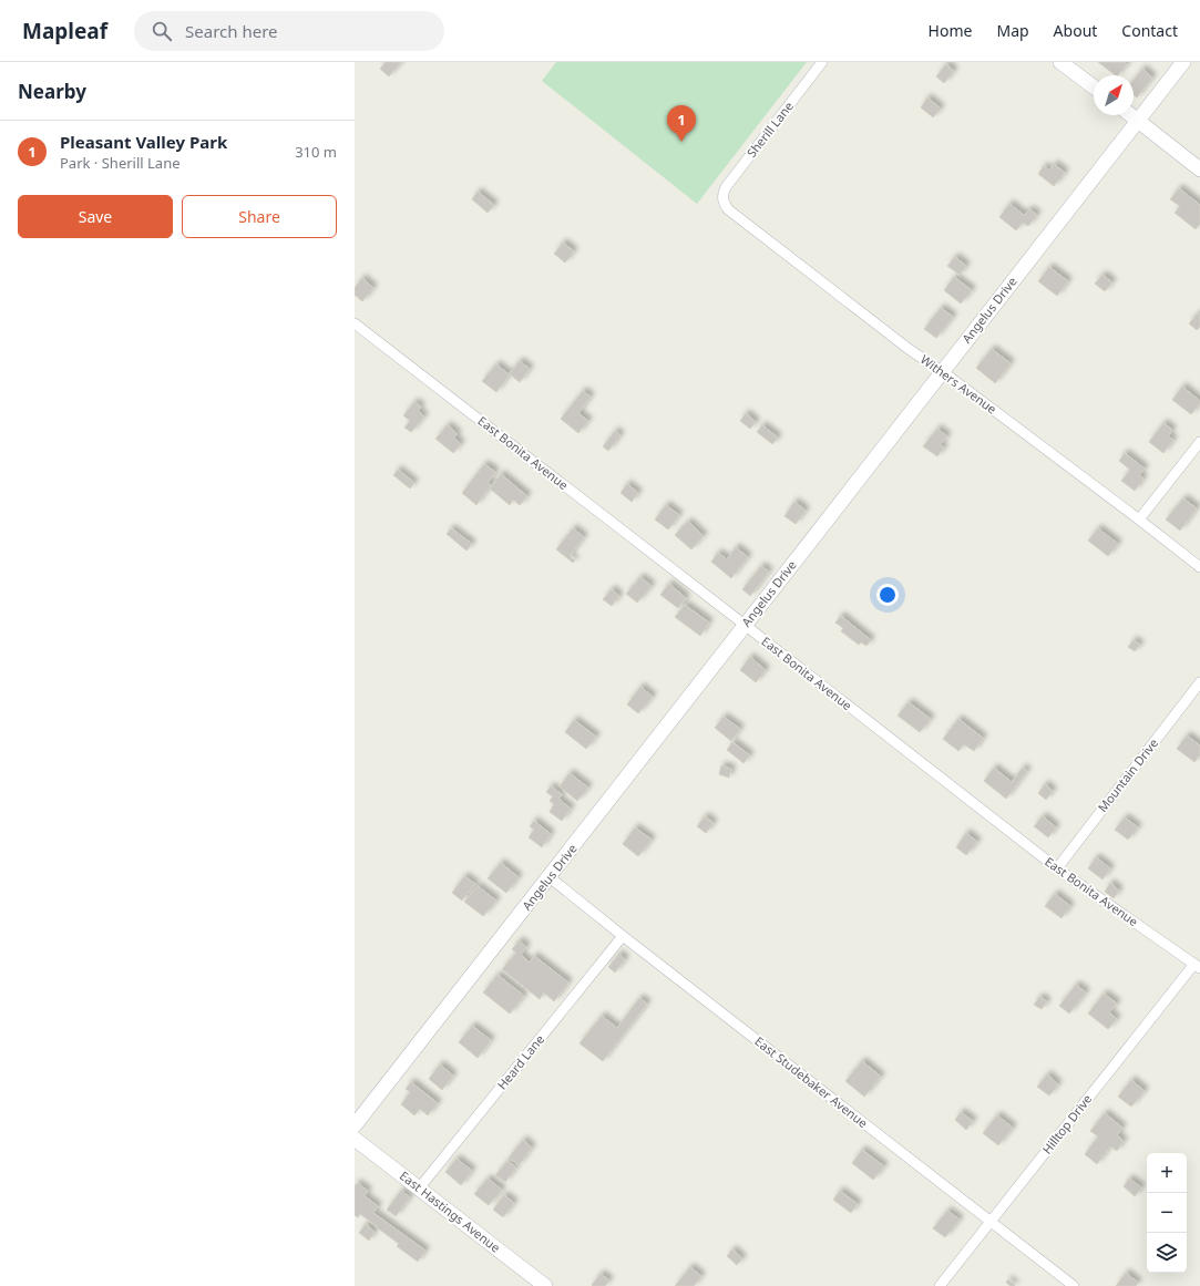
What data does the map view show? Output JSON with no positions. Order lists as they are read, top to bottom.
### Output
{
  "streets": {
    "street": [
      "Sherill Lane",
      "Angelus Drive",
      "Withers Avenue",
      "East Bonita Avenue",
      "Mountain Drive",
      "Heard Lane",
      "East Studebaker Avenue",
      "Hilltop Drive",
      "East Hastings Avenue"
    ]
  },
  "crossings": [
    ["Sherill Lane", "Withers Avenue"],
    ["Angelus Drive", "Withers Avenue"],
    ["Angelus Drive", "East Bonita Avenue"],
    ["Angelus Drive", "East Studebaker Avenue"],
    ["East Bonita Avenue", "Mountain Drive"],
    ["East Bonita Avenue", "Hilltop Drive"],
    ["Heard Lane", "East Studebaker Avenue"],
    ["Heard Lane", "East Hastings Avenue"],
    ["East Studebaker Avenue", "Hilltop Drive"]
  ],
  "north": "top right",
  "page": {
    "header": "Mapleaf",
    "search": "Search here",
    "nav": [
      "Home",
      "Map",
      "About",
      "Contact"
    ],
    "heading": "Nearby",
    "pins": "1",
    "list": [
      {
        "mark": "1",
        "name": "Pleasant Valley Park",
        "note": "Park · Sherill Lane",
        "value": "310 m"
      }
    ],
    "buttons": ["Save", "Share"],
    "map_buttons": ["+", "−"]
  }
}
